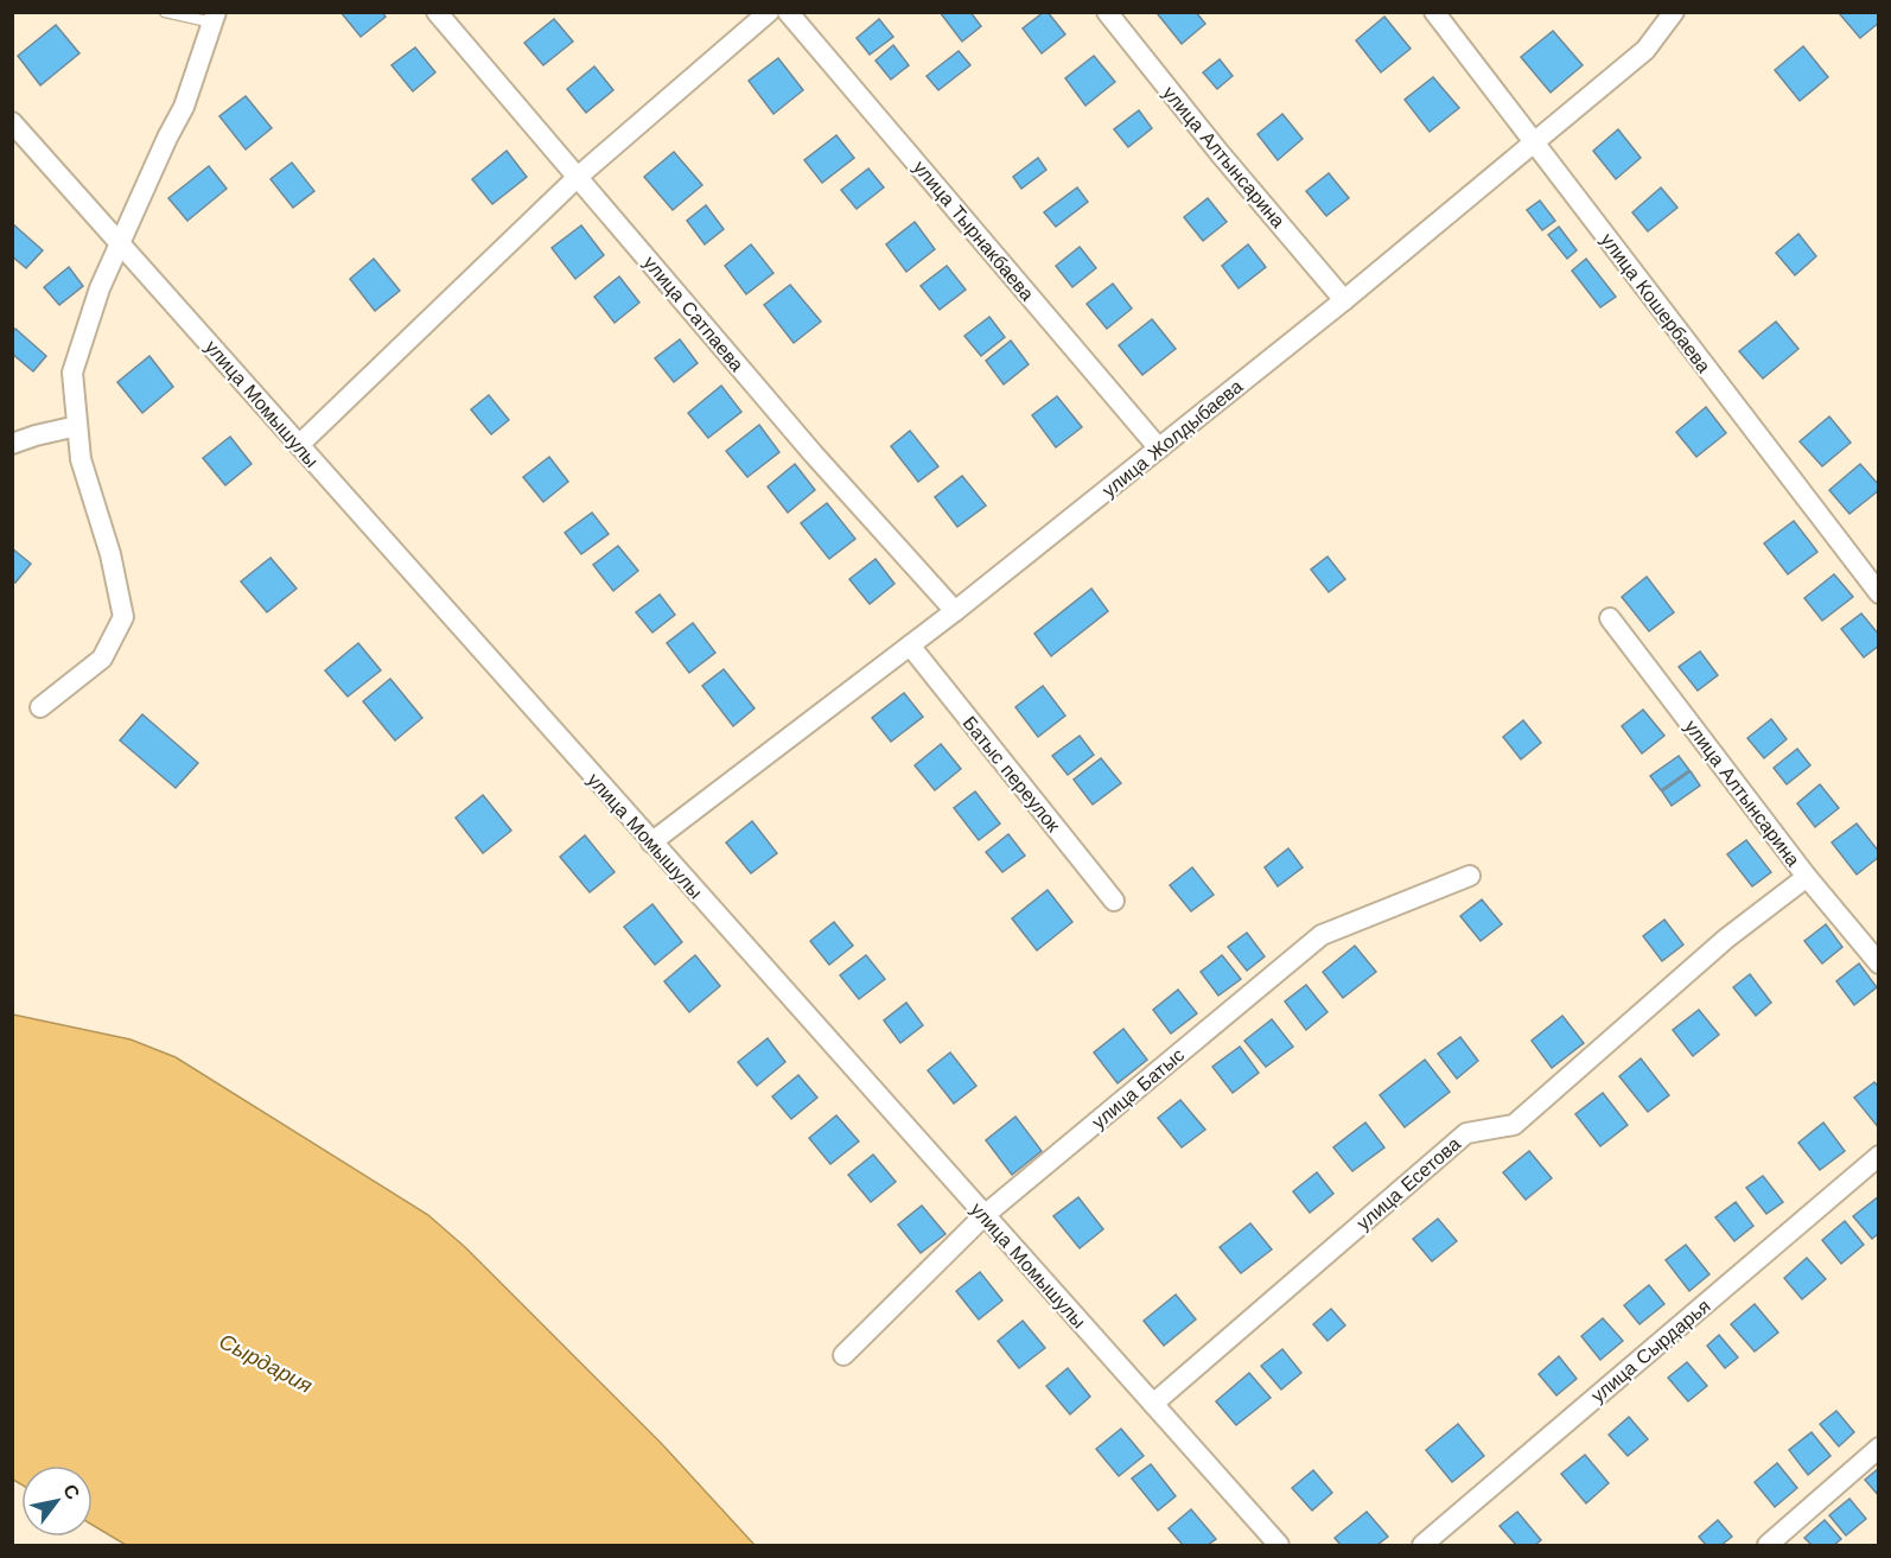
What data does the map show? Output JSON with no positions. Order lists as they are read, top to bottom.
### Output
{
  "streets": {
    "street": [
      "улица Алтынсарина",
      "улица Тырнакбаева",
      "улица Кошербаева",
      "улица Сатпаева",
      "улица Момышулы",
      "улица Жолдыбаева",
      "Батыс переулок",
      "улица Батыс",
      "улица Есетова",
      "улица Сырдарья"
    ]
  },
  "crossings": [
    ["улица Алтынсарина", "улица Жолдыбаева"],
    ["улица Алтынсарина", "улица Есетова"],
    ["улица Тырнакбаева", "улица Жолдыбаева"],
    ["улица Кошербаева", "улица Жолдыбаева"],
    ["улица Сатпаева", "улица Жолдыбаева"],
    ["улица Момышулы", "улица Жолдыбаева"],
    ["улица Момышулы", "улица Батыс"],
    ["улица Момышулы", "улица Есетова"],
    ["улица Жолдыбаева", "Батыс переулок"]
  ],
  "water": ["Сырдария"],
  "north": "top right"
}
